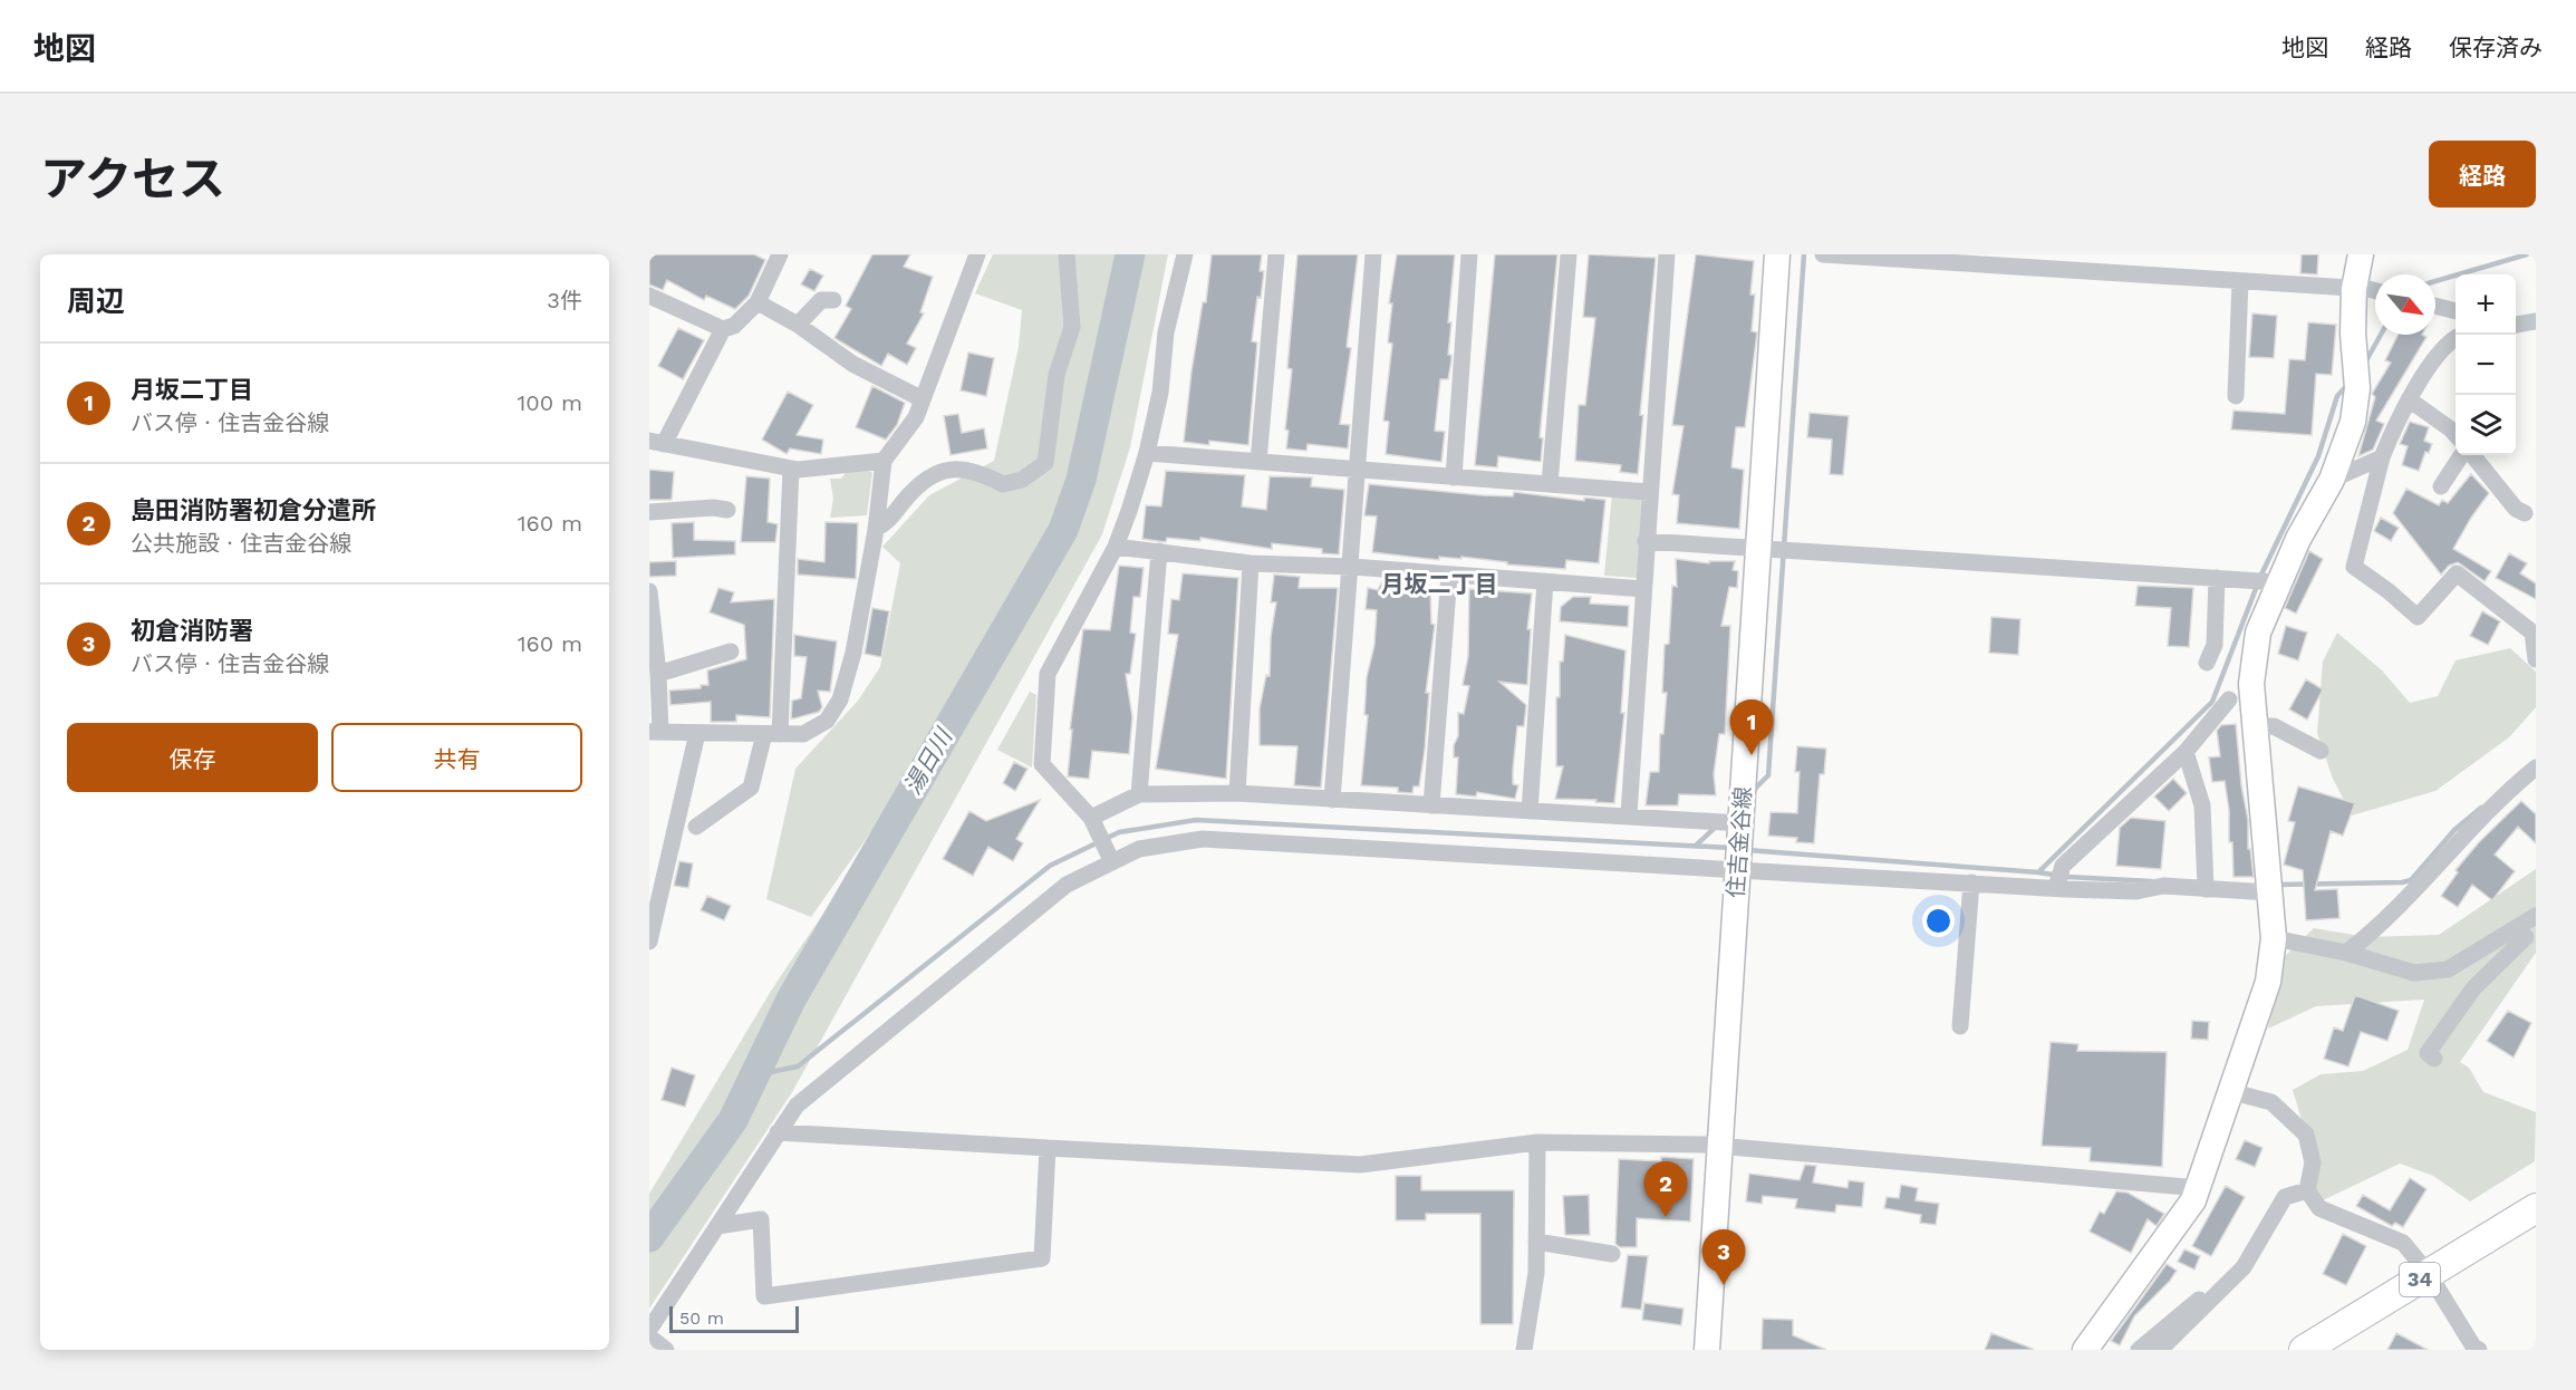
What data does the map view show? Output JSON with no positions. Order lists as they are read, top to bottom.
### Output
{
  "streets": {
    "main road": ["34"],
    "street": ["住吉金谷線"]
  },
  "districts": ["月坂二丁目"],
  "water": ["湯日川"],
  "scale_bar": "50 m",
  "north": "bottom right",
  "page": {
    "header": "地図",
    "nav": ["地図", "経路", "保存済み"],
    "title": "アクセス",
    "buttons": [
      "経路",
      ["保存", "共有"]
    ],
    "heading": ["周辺", "3件"],
    "map_buttons": ["+", "−"],
    "list": [
      {
        "mark": "1",
        "name": "月坂二丁目",
        "note": "バス停 · 住吉金谷線",
        "value": "100 m"
      },
      {
        "mark": "2",
        "name": "島田消防署初倉分遣所",
        "note": "公共施設 · 住吉金谷線",
        "value": "160 m"
      },
      {
        "mark": "3",
        "name": "初倉消防署",
        "note": "バス停 · 住吉金谷線",
        "value": "160 m"
      }
    ],
    "pins": ["1", "2", "3"],
    "scale": "50 m"
  }
}
